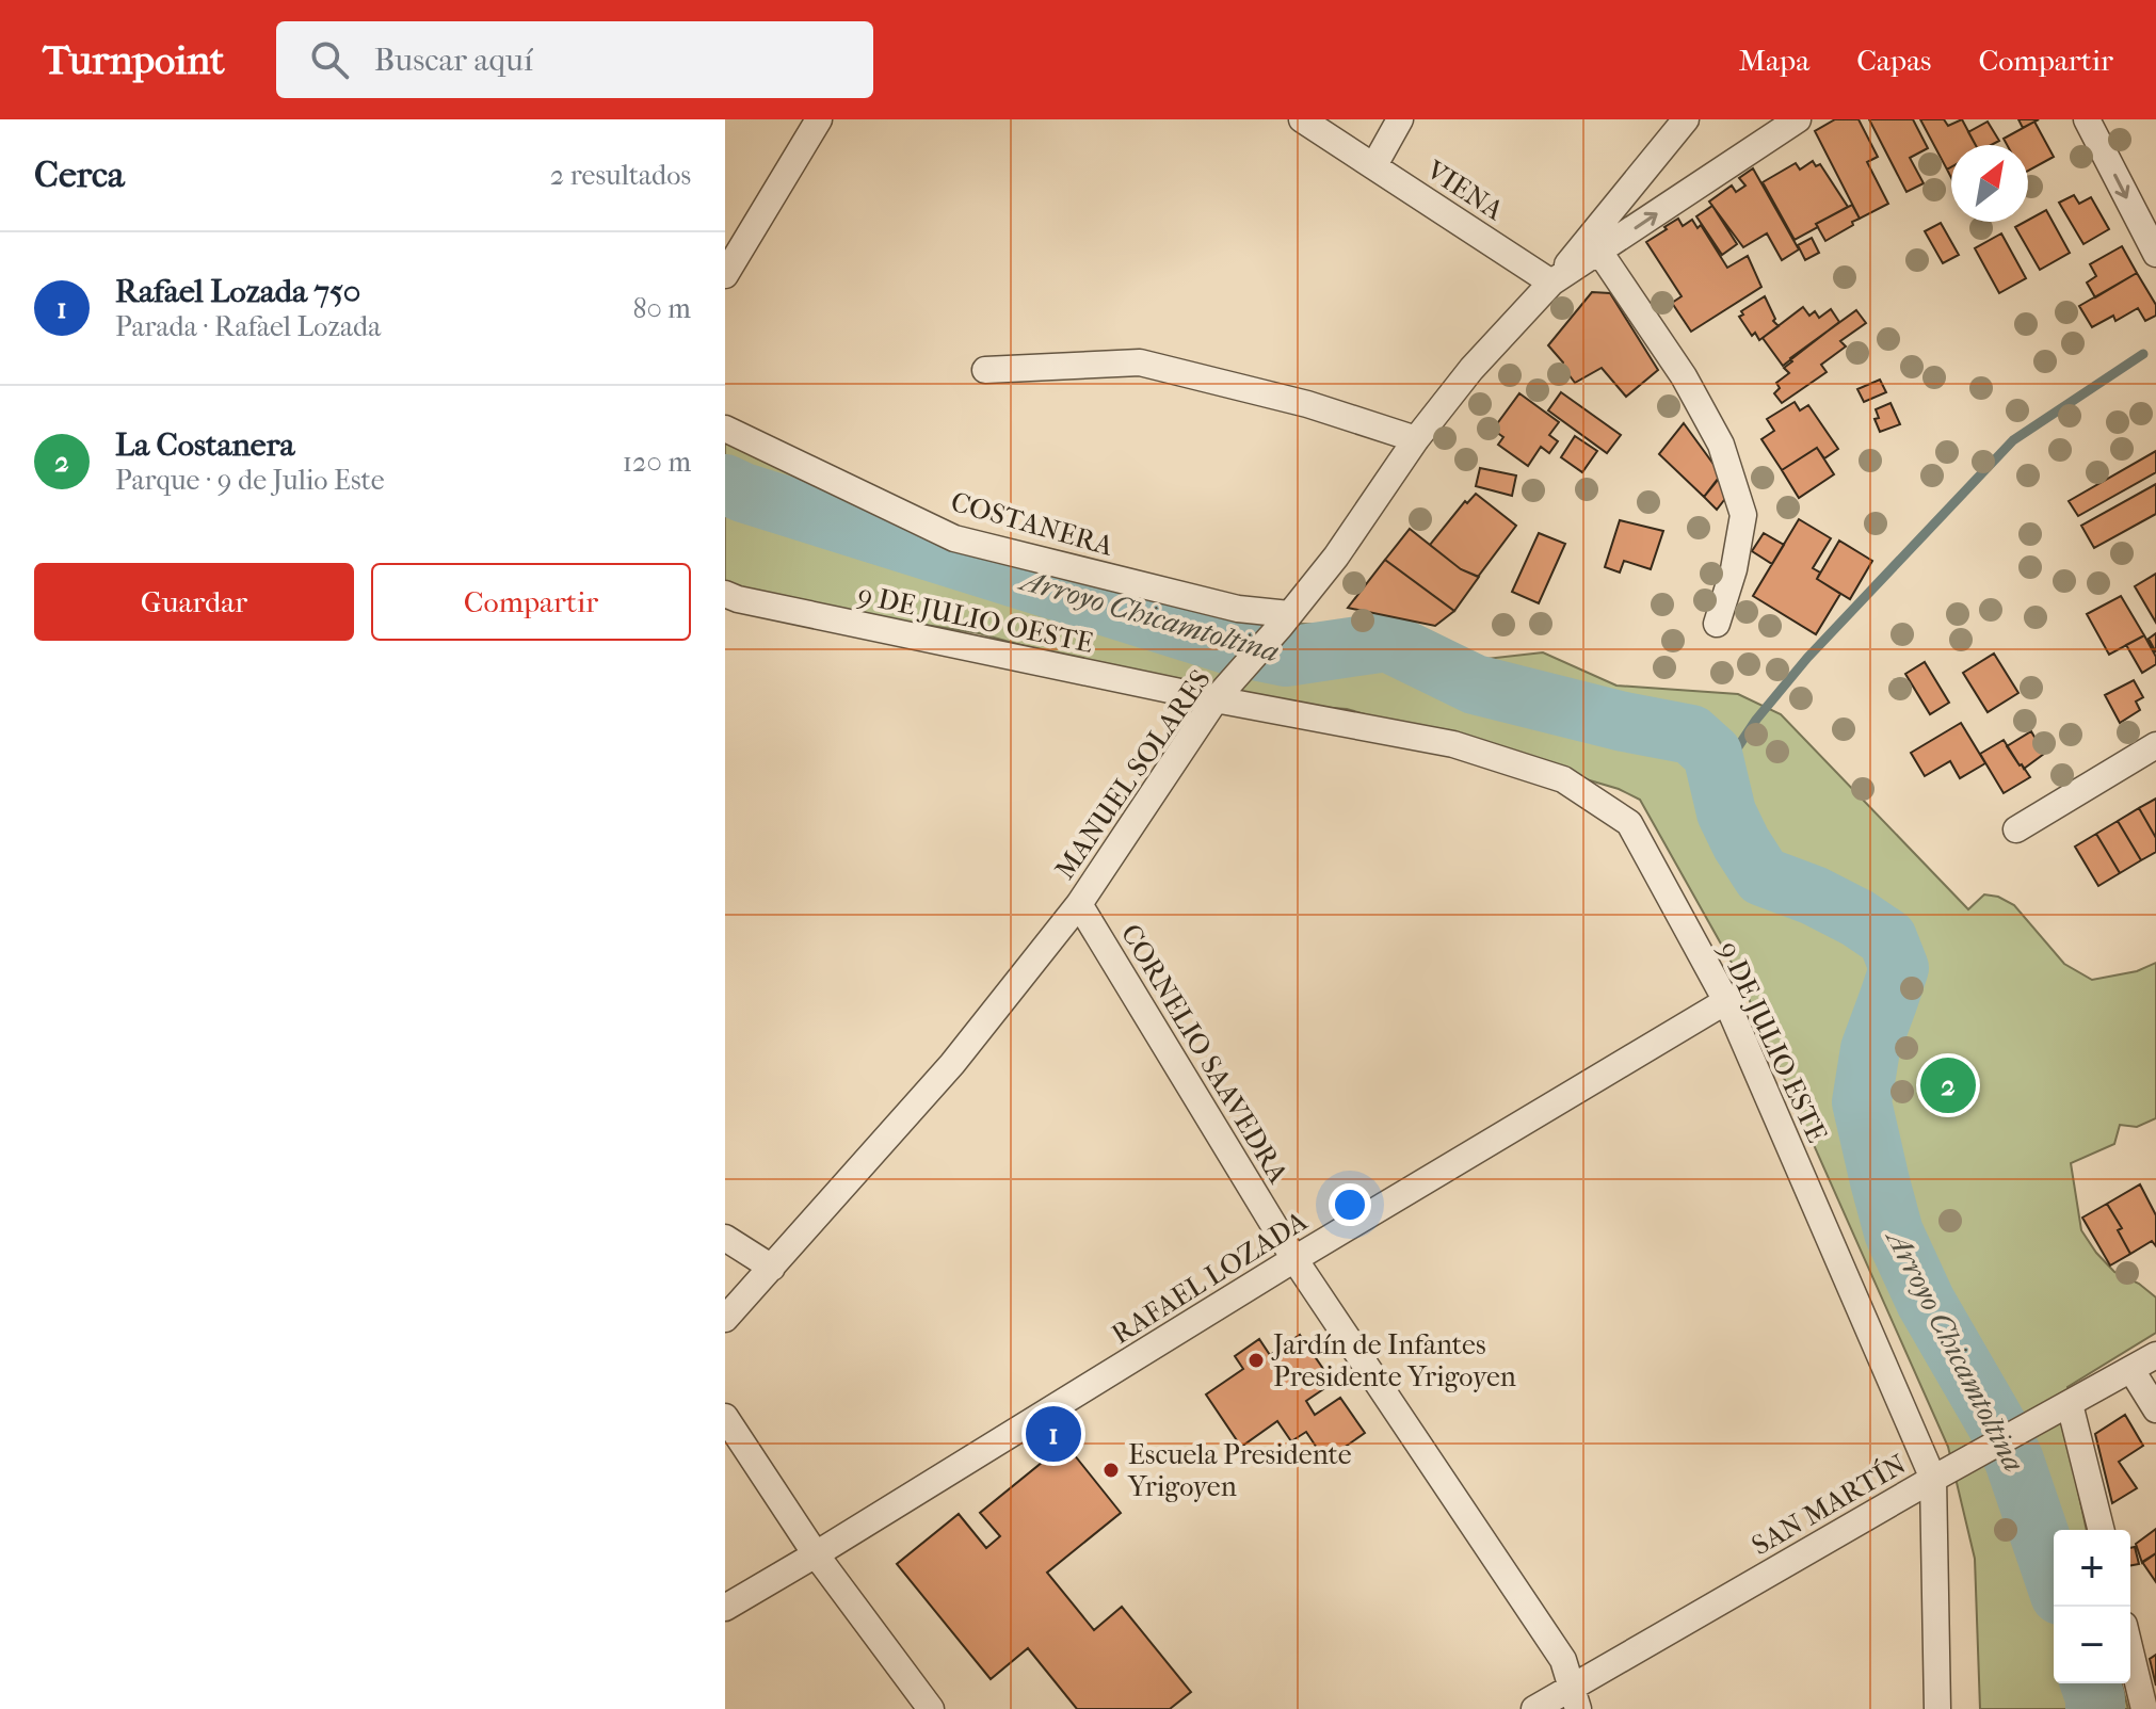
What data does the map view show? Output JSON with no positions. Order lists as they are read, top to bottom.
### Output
{
  "streets": {
    "street": [
      "VIENA",
      "COSTANERA",
      "9 DE JULIO OESTE",
      "MANUEL SOLARES",
      "9 DE JULIO ESTE",
      "CORNELIO SAAVEDRA",
      "RAFAEL LOZADA",
      "SAN MARTÍN"
    ]
  },
  "crossings": [
    ["VIENA", "MANUEL SOLARES"],
    ["COSTANERA", "MANUEL SOLARES"],
    ["9 DE JULIO OESTE", "MANUEL SOLARES"],
    ["9 DE JULIO OESTE", "9 DE JULIO ESTE"],
    ["MANUEL SOLARES", "9 DE JULIO ESTE"],
    ["MANUEL SOLARES", "CORNELIO SAAVEDRA"],
    ["9 DE JULIO ESTE", "RAFAEL LOZADA"],
    ["9 DE JULIO ESTE", "SAN MARTÍN"],
    ["CORNELIO SAAVEDRA", "RAFAEL LOZADA"],
    ["CORNELIO SAAVEDRA", "SAN MARTÍN"]
  ],
  "water": ["Arroyo Chicamtoltina"],
  "places": ["Jardín de Infantes Presidente Yrigoyen", "Escuela Presidente Yrigoyen"],
  "north": "top right",
  "page": {
    "header": "Turnpoint",
    "search": "Buscar aquí",
    "nav": ["Mapa", "Capas", "Compartir"],
    "heading": ["Cerca", "2 resultados"],
    "list": [
      {
        "mark": "1",
        "name": "Rafael Lozada 750",
        "note": "Parada · Rafael Lozada",
        "value": "80 m"
      },
      {
        "mark": "2",
        "name": "La Costanera",
        "note": "Parque · 9 de Julio Este",
        "value": "120 m"
      }
    ],
    "buttons": ["Guardar", "Compartir"],
    "pins": ["2", "1"],
    "map_buttons": ["+", "−"]
  }
}
